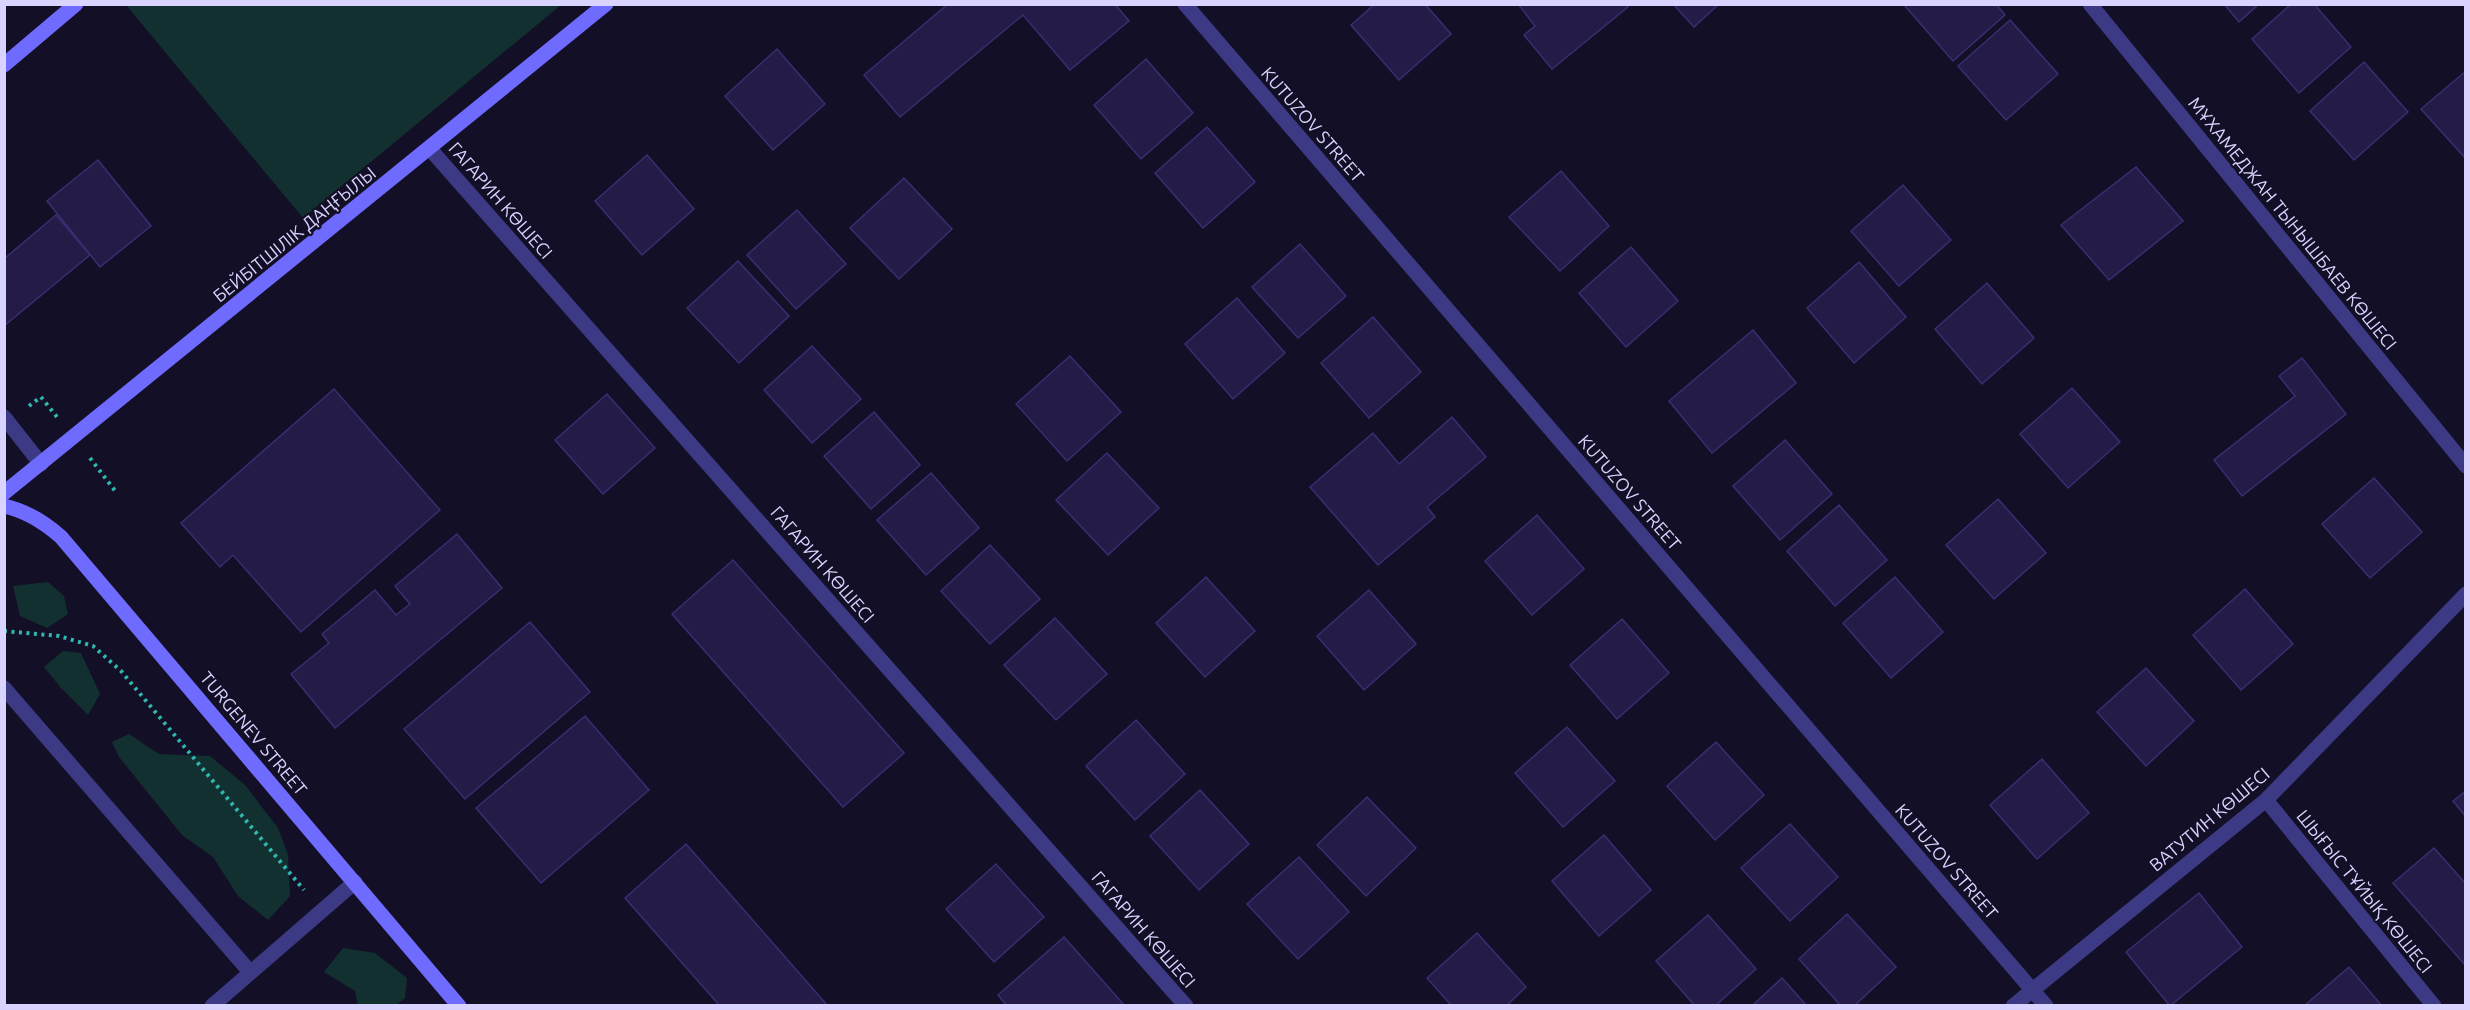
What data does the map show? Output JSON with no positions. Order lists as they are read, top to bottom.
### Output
{
  "streets": {
    "main road": ["БЕЙБІТШІЛІК ДАҢҒЫЛЫ", "TURGENEV STREET"],
    "street": [
      "KUTUZOV STREET",
      "ГАГАРИН КӨШЕСІ",
      "МҰХАМЕДЖАН ТЫНЫШБАЕВ КӨШЕСІ",
      "ВАТУТИН КӨШЕСІ",
      "ШЫҒЫС ТҰЙЫҚ КӨШЕСІ"
    ]
  },
  "crossings": [
    ["KUTUZOV STREET", "ВАТУТИН КӨШЕСІ"],
    ["ГАГАРИН КӨШЕСІ", "БЕЙБІТШІЛІК ДАҢҒЫЛЫ"],
    ["ВАТУТИН КӨШЕСІ", "ШЫҒЫС ТҰЙЫҚ КӨШЕСІ"]
  ]
}
